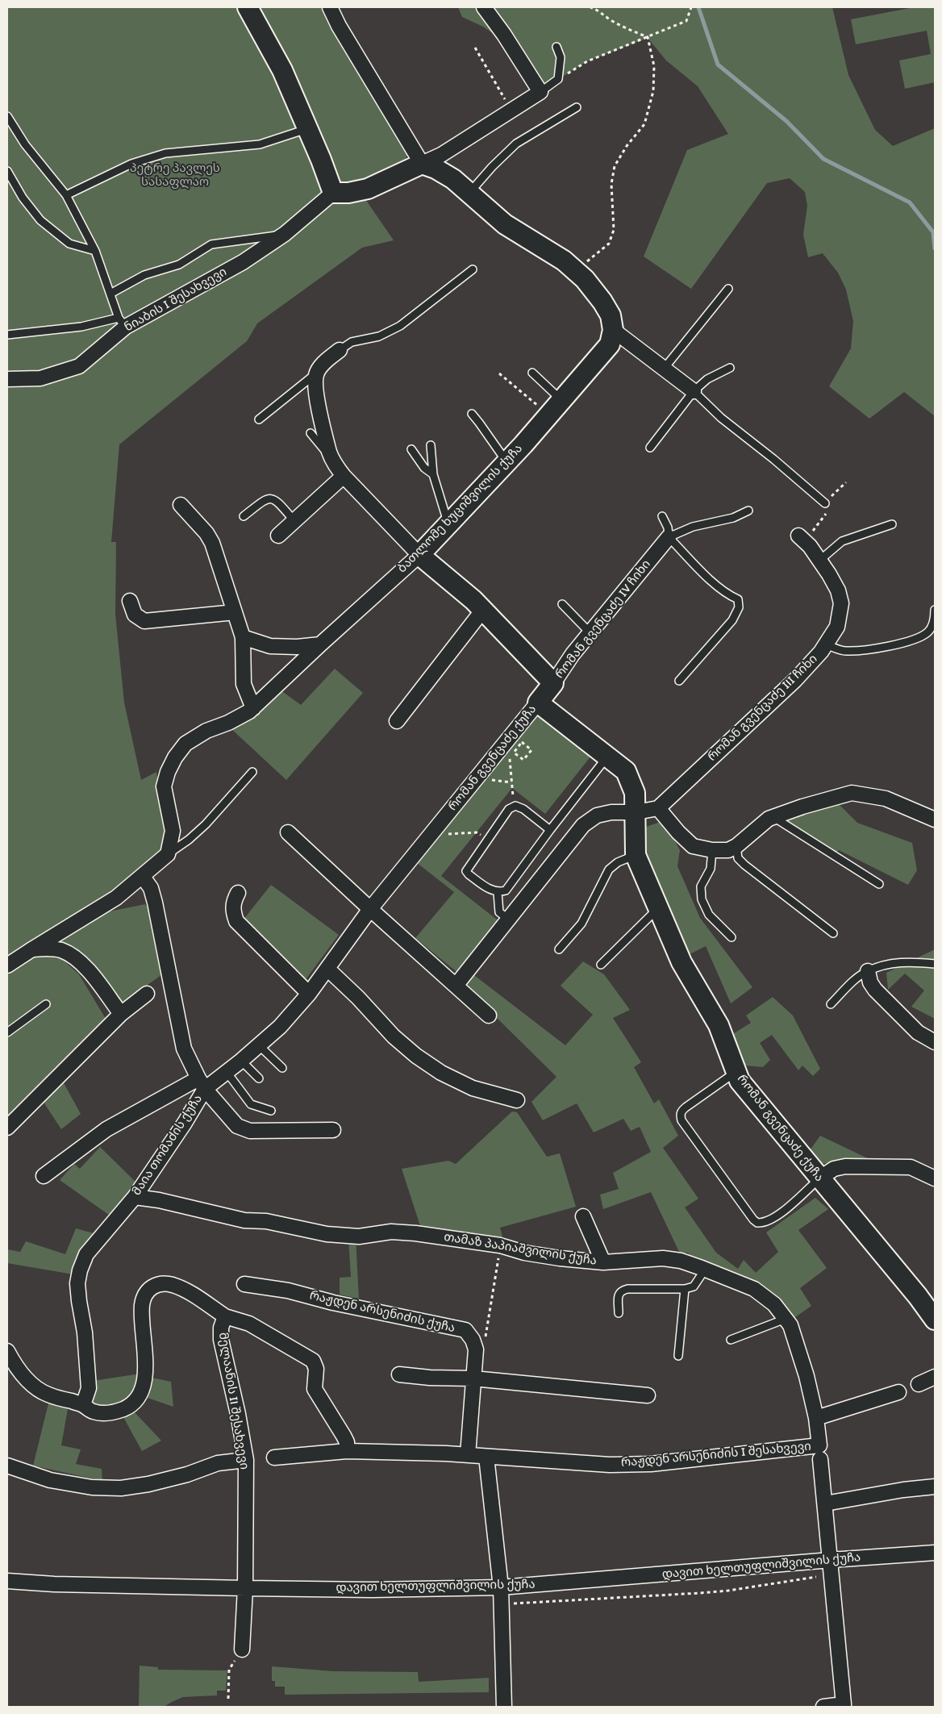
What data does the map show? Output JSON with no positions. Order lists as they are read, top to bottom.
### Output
{
  "streets": {
    "street": [
      "ნიაბის I შესახვევი",
      "ბათლომე ხუციშვილის ქუჩა",
      "რომან გვენცაძე IV ჩიხი",
      "რომან გვენცაძე III ჩიხი",
      "რომან გვენცაძე ქუჩა",
      "მაია თომაძის ქუჩა",
      "თამაზ პაპიაშვილის ქუჩა",
      "რაჟდენ არსენიძის ქუჩა",
      "მელაანის II შესახვევი",
      "რაჟდენ არსენიძის I შესახვევი",
      "დავით ხელთუფლიშვილის ქუჩა"
    ]
  },
  "crossings": [
    ["რომან გვენცაძე IV ჩიხი", "რომან გვენცაძე ქუჩა"],
    ["რომან გვენცაძე ქუჩა", "მაია თომაძის ქუჩა"],
    ["მაია თომაძის ქუჩა", "თამაზ პაპიაშვილის ქუჩა"],
    ["მაია თომაძის ქუჩა", "მელაანის II შესახვევი"],
    ["თამაზ პაპიაშვილის ქუჩა", "რაჟდენ არსენიძის I შესახვევი"],
    ["თამაზ პაპიაშვილის ქუჩა", "დავით ხელთუფლიშვილის ქუჩა"],
    ["მელაანის II შესახვევი", "დავით ხელთუფლიშვილის ქუჩა"]
  ],
  "parks": ["პეტრე პავლეს სასაფლაო"]
}
